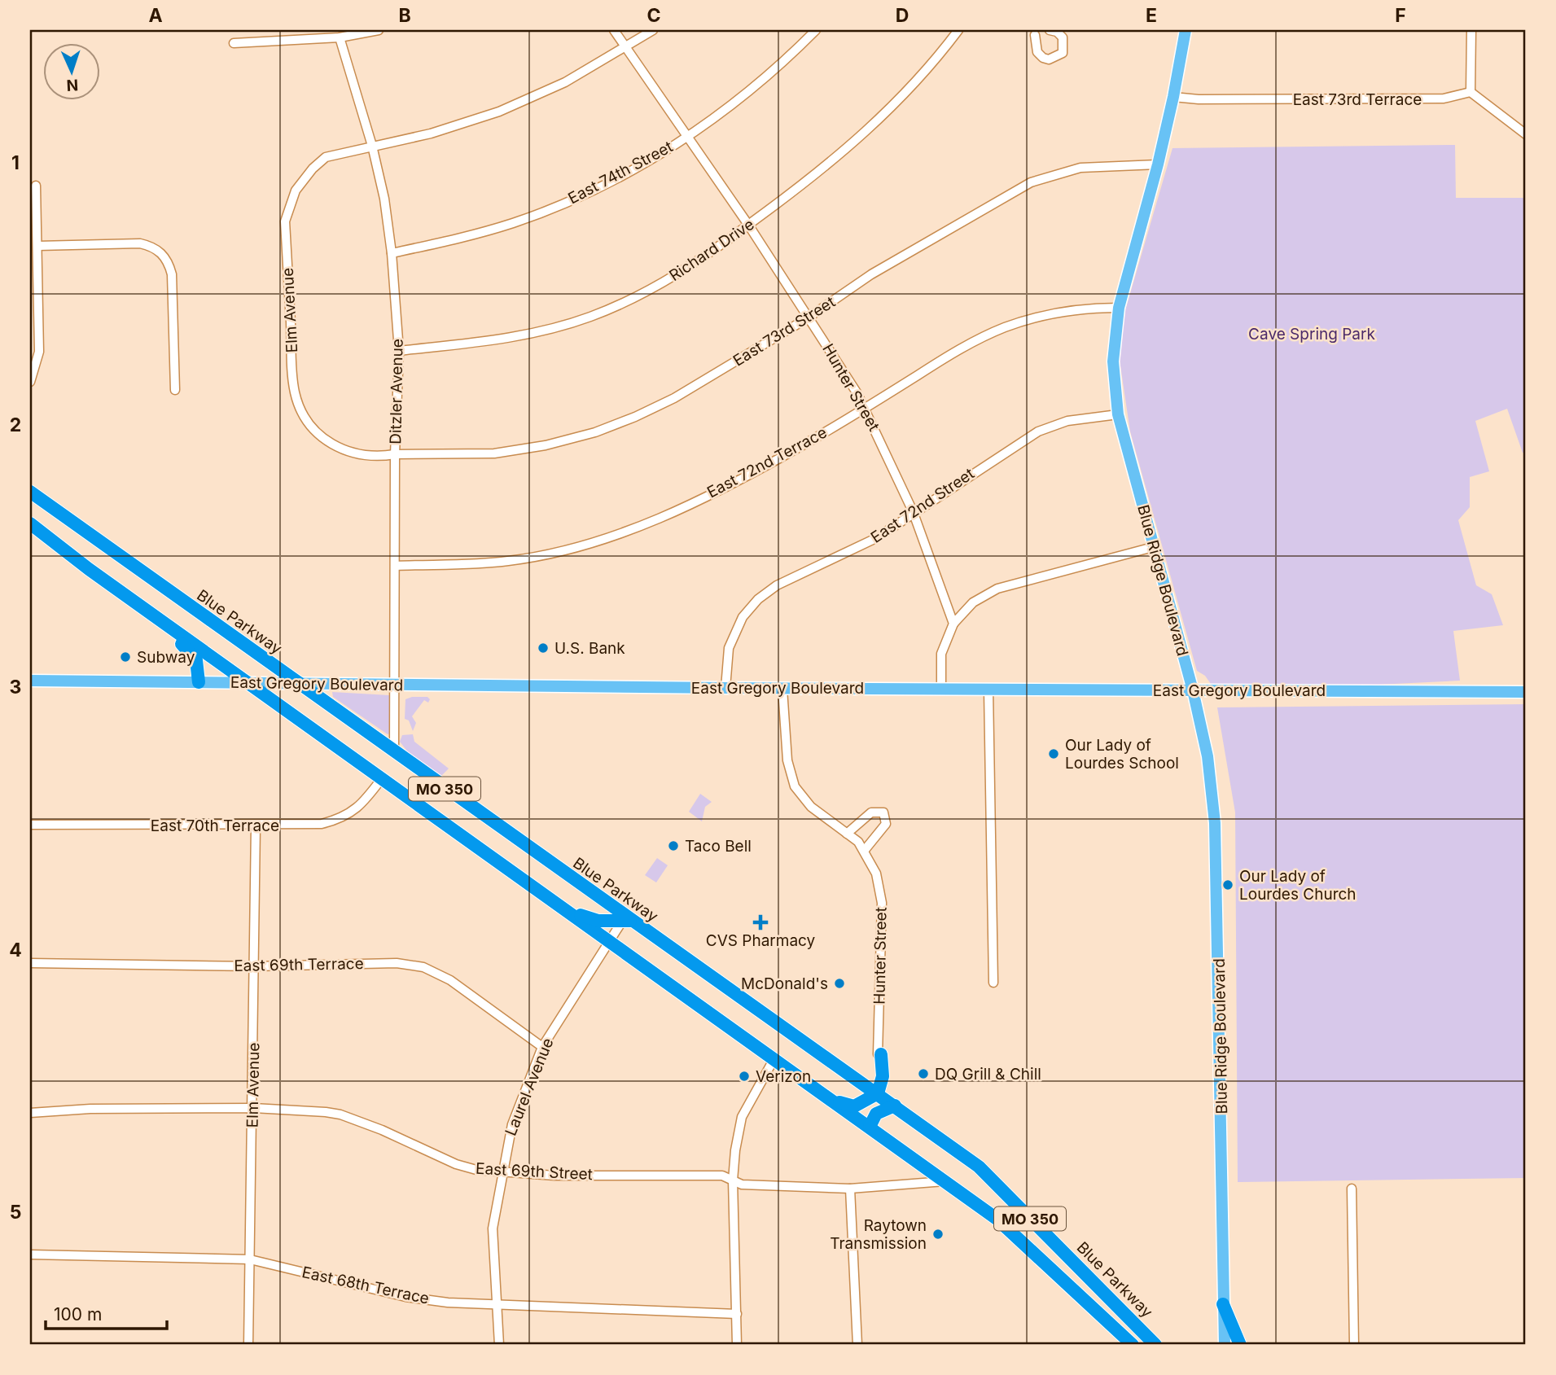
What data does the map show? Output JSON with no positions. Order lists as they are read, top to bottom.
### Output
{
  "streets": {
    "highway": ["Blue Parkway", "MO 350"],
    "main road": ["Blue Ridge Boulevard", "East Gregory Boulevard"],
    "street": [
      "East 73rd Terrace",
      "East 74th Street",
      "Richard Drive",
      "Elm Avenue",
      "East 73rd Street",
      "Hunter Street",
      "Ditzler Avenue",
      "East 72nd Terrace",
      "East 72nd Street",
      "East 70th Terrace",
      "East 69th Terrace",
      "Laurel Avenue",
      "East 69th Street",
      "East 68th Terrace"
    ]
  },
  "crossings": [
    ["East 73rd Terrace", "Blue Ridge Boulevard"],
    ["East 74th Street", "Hunter Street"],
    ["East 74th Street", "Ditzler Avenue"],
    ["Richard Drive", "Hunter Street"],
    ["Richard Drive", "Ditzler Avenue"],
    ["Elm Avenue", "East 73rd Street"],
    ["Elm Avenue", "Hunter Street"],
    ["Elm Avenue", "Ditzler Avenue"],
    ["Elm Avenue", "East 70th Terrace"],
    ["Elm Avenue", "East 69th Terrace"],
    ["Elm Avenue", "East 69th Street"],
    ["Elm Avenue", "East 68th Terrace"],
    ["East 73rd Street", "Hunter Street"],
    ["East 73rd Street", "Ditzler Avenue"],
    ["East 73rd Street", "Blue Ridge Boulevard"],
    ["Hunter Street", "East 72nd Terrace"],
    ["Hunter Street", "East 72nd Street"],
    ["Hunter Street", "East Gregory Boulevard"],
    ["Ditzler Avenue", "East 72nd Terrace"],
    ["Ditzler Avenue", "Blue Parkway"],
    ["Ditzler Avenue", "East Gregory Boulevard"],
    ["East 72nd Terrace", "Blue Ridge Boulevard"],
    ["East 72nd Street", "Blue Ridge Boulevard"],
    ["East 72nd Street", "East Gregory Boulevard"],
    ["Blue Ridge Boulevard", "East Gregory Boulevard"],
    ["Blue Parkway", "East Gregory Boulevard"],
    ["Blue Parkway", "Laurel Avenue"],
    ["East Gregory Boulevard", "MO 350"],
    ["MO 350", "East 70th Terrace"],
    ["MO 350", "Laurel Avenue"],
    ["MO 350", "East 69th Street"],
    ["East 69th Terrace", "Laurel Avenue"],
    ["Laurel Avenue", "East 69th Street"],
    ["Laurel Avenue", "East 68th Terrace"]
  ],
  "parks": ["Cave Spring Park"],
  "places": {
    "other": [
      "U.S. Bank",
      "Subway",
      "Our Lady of Lourdes School",
      "Taco Bell",
      "Our Lady of Lourdes Church",
      "McDonald's",
      "DQ Grill & Chill",
      "Verizon",
      "Raytown Transmission"
    ],
    "health": ["CVS Pharmacy"]
  },
  "scale_bar": "100 m",
  "north": "bottom",
  "grid": {
    "columns": [
      "A",
      "B",
      "C",
      "D",
      "E",
      "F"
    ],
    "rows": [
      "1",
      "2",
      "3",
      "4",
      "5"
    ]
  }
}
